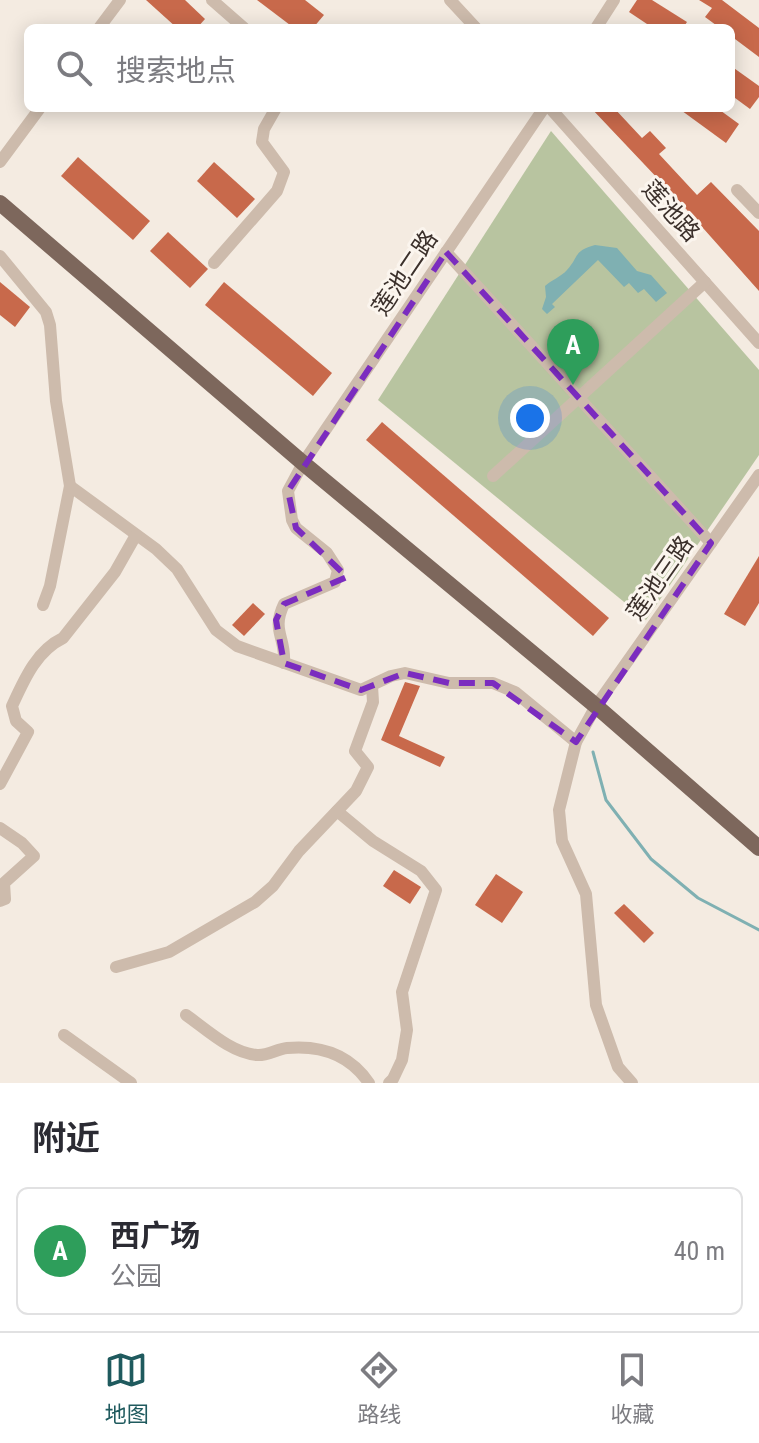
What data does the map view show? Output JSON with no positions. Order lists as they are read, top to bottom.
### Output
{
  "streets": {
    "street": ["莲池路", "莲池二路", "莲池三路"]
  },
  "page": {
    "search": "搜索地点",
    "pins": "A",
    "heading": "附近",
    "list": [
      {
        "mark": "A",
        "name": "西广场",
        "note": "公园",
        "value": "40 m"
      }
    ],
    "nav": ["地图", "路线", "收藏"]
  }
}
